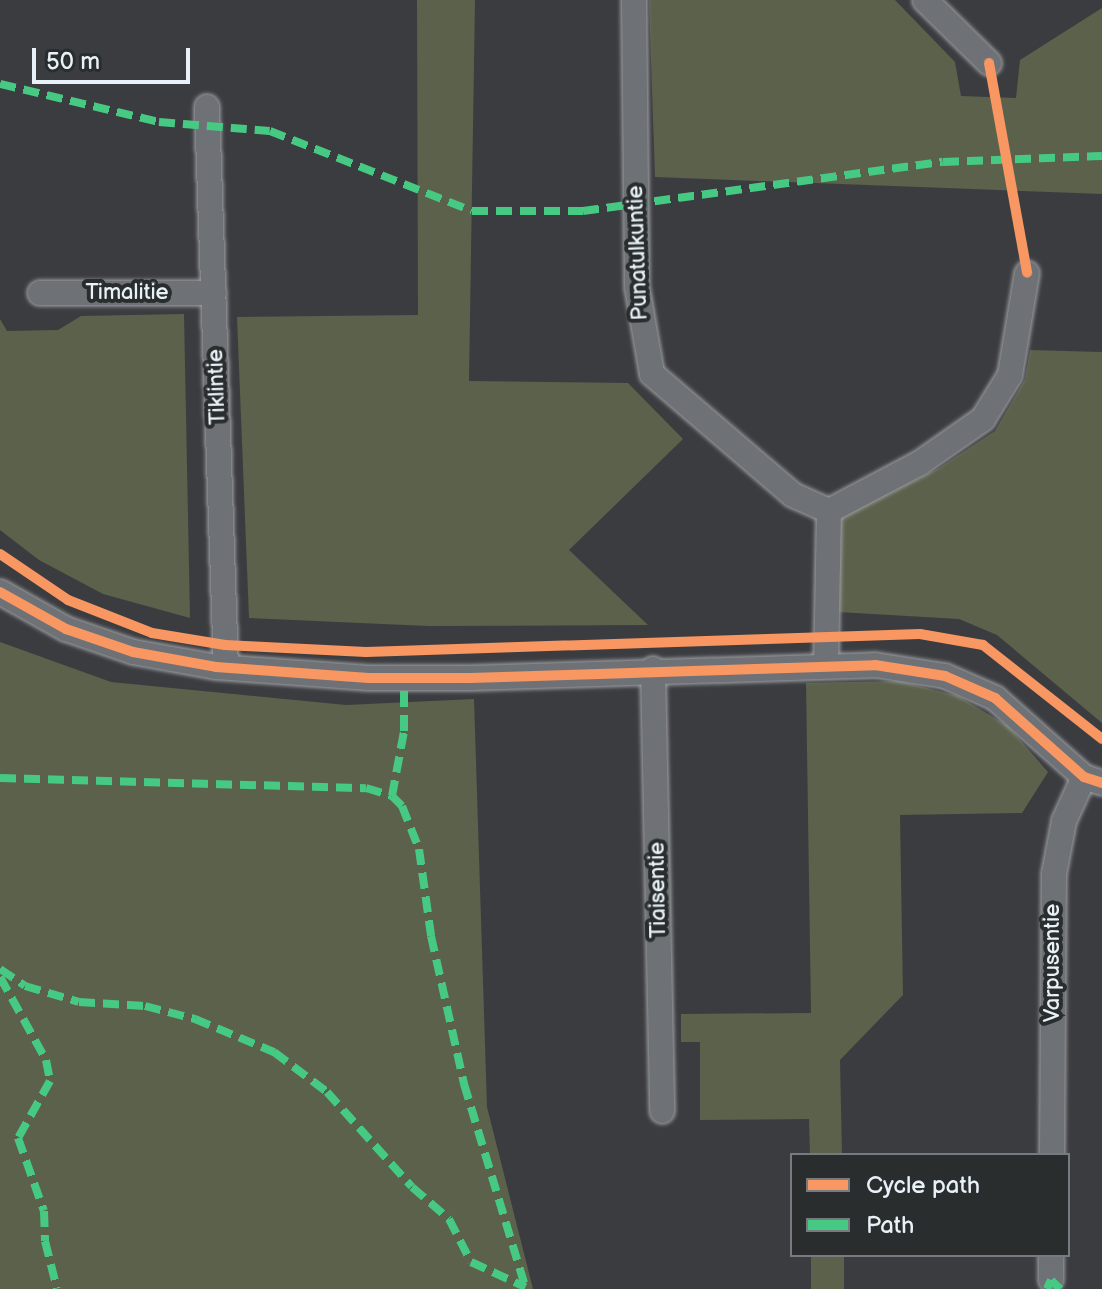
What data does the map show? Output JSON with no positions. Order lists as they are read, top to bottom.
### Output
{
  "streets": {
    "street": [
      "Punatulkuntie",
      "Timalitie",
      "Tiklintie",
      "Tiaisentie",
      "Varpusentie"
    ]
  },
  "crossings": [
    ["Timalitie", "Tiklintie"]
  ],
  "legend": ["Cycle path", "Path"],
  "scale_bar": "50 m"
}
